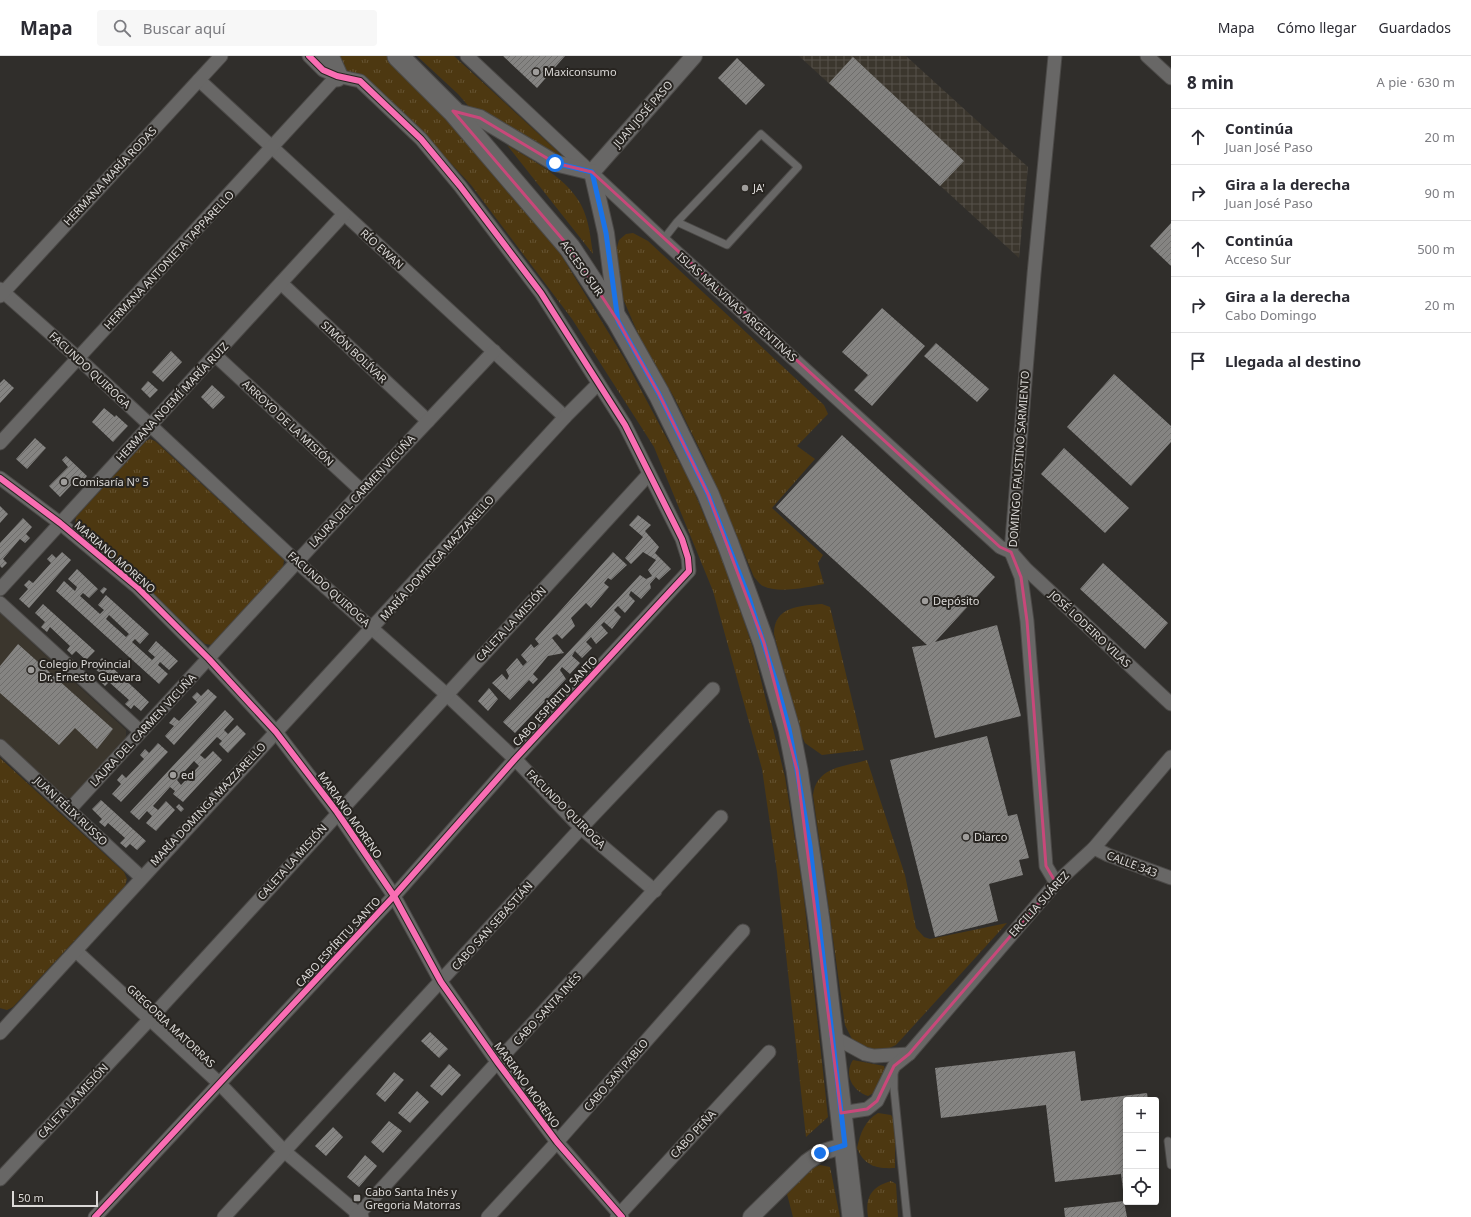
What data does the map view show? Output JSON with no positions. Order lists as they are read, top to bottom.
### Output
{
  "streets": {
    "main road": ["ACCESO SUR"],
    "street": [
      "JUAN JOSÉ PASO",
      "HERMANA MARÍA RODAS",
      "RÍO EWAN",
      "HERMANA ANTONIETA TAPPARELLO",
      "ISLAS MALVINAS ARGENTINAS",
      "SIMÓN BOLÍVAR",
      "FACUNDO QUIROGA",
      "HERMANA NOEMÍ MARÍA RUIZ",
      "ARROYO DE LA MISIÓN",
      "DOMINGO FAUSTINO SARMIENTO",
      "LAURA DEL CARMEN VICUÑA",
      "MARIANO MORENO",
      "MARÍA DOMINGA MAZZARELLO",
      "CALETA LA MISIÓN",
      "JOSÉ LODEIRO VILAS",
      "CABO ESPÍRITU SANTO",
      "JUAN FÉLIX RUSSO",
      "CALLE 343",
      "ERCILIA SUÁREZ",
      "CABO SAN SEBASTIÁN",
      "CABO SANTA INÉS",
      "GREGORIA MATORRAS",
      "CABO SAN PABLO",
      "CABO PEÑA"
    ]
  },
  "crossings": [
    ["JUAN JOSÉ PASO", "ISLAS MALVINAS ARGENTINAS"],
    ["HERMANA MARÍA RODAS", "RÍO EWAN"],
    ["HERMANA MARÍA RODAS", "FACUNDO QUIROGA"],
    ["RÍO EWAN", "HERMANA ANTONIETA TAPPARELLO"],
    ["RÍO EWAN", "HERMANA NOEMÍ MARÍA RUIZ"],
    ["RÍO EWAN", "LAURA DEL CARMEN VICUÑA"],
    ["RÍO EWAN", "MARÍA DOMINGA MAZZARELLO"],
    ["HERMANA ANTONIETA TAPPARELLO", "FACUNDO QUIROGA"],
    ["ACCESO SUR", "ERCILIA SUÁREZ"],
    ["ISLAS MALVINAS ARGENTINAS", "DOMINGO FAUSTINO SARMIENTO"],
    ["ISLAS MALVINAS ARGENTINAS", "JOSÉ LODEIRO VILAS"],
    ["SIMÓN BOLÍVAR", "HERMANA NOEMÍ MARÍA RUIZ"],
    ["SIMÓN BOLÍVAR", "LAURA DEL CARMEN VICUÑA"],
    ["FACUNDO QUIROGA", "HERMANA NOEMÍ MARÍA RUIZ"],
    ["FACUNDO QUIROGA", "LAURA DEL CARMEN VICUÑA"],
    ["FACUNDO QUIROGA", "MARÍA DOMINGA MAZZARELLO"],
    ["FACUNDO QUIROGA", "CALETA LA MISIÓN"],
    ["FACUNDO QUIROGA", "CABO ESPÍRITU SANTO"],
    ["FACUNDO QUIROGA", "CABO SAN SEBASTIÁN"],
    ["FACUNDO QUIROGA", "CABO SANTA INÉS"],
    ["HERMANA NOEMÍ MARÍA RUIZ", "ARROYO DE LA MISIÓN"],
    ["HERMANA NOEMÍ MARÍA RUIZ", "MARIANO MORENO"],
    ["ARROYO DE LA MISIÓN", "LAURA DEL CARMEN VICUÑA"],
    ["DOMINGO FAUSTINO SARMIENTO", "JOSÉ LODEIRO VILAS"],
    ["DOMINGO FAUSTINO SARMIENTO", "ERCILIA SUÁREZ"],
    ["LAURA DEL CARMEN VICUÑA", "MARIANO MORENO"],
    ["LAURA DEL CARMEN VICUÑA", "JUAN FÉLIX RUSSO"],
    ["MARIANO MORENO", "MARÍA DOMINGA MAZZARELLO"],
    ["MARIANO MORENO", "CALETA LA MISIÓN"],
    ["MARIANO MORENO", "CABO ESPÍRITU SANTO"],
    ["MARIANO MORENO", "CABO SAN SEBASTIÁN"],
    ["MARIANO MORENO", "CABO SANTA INÉS"],
    ["MARIANO MORENO", "CABO SAN PABLO"],
    ["MARIANO MORENO", "CABO PEÑA"],
    ["MARÍA DOMINGA MAZZARELLO", "JUAN FÉLIX RUSSO"],
    ["MARÍA DOMINGA MAZZARELLO", "GREGORIA MATORRAS"],
    ["CALETA LA MISIÓN", "CABO ESPÍRITU SANTO"],
    ["CALETA LA MISIÓN", "GREGORIA MATORRAS"],
    ["CABO ESPÍRITU SANTO", "GREGORIA MATORRAS"],
    ["CALLE 343", "ERCILIA SUÁREZ"],
    ["CABO SAN SEBASTIÁN", "GREGORIA MATORRAS"],
    ["CABO SANTA INÉS", "GREGORIA MATORRAS"]
  ],
  "places": {
    "other": [
      "Maxiconsumo",
      "JA'",
      "Comisaría N° 5",
      "Depósito",
      "Colegio Provincial Dr. Ernesto Guevara",
      "ed",
      "Diarco"
    ],
    "transit": ["Cabo Santa Inés y Gregoria Matorras"]
  },
  "scale_bar": "50 m",
  "page": {
    "header": "Mapa",
    "search": "Buscar aquí",
    "nav": ["Mapa", "Cómo llegar", "Guardados"],
    "heading": ["8 min", "A pie · 630 m"],
    "list": [
      ["Continúa", "Juan José Paso", "20 m"],
      ["Gira a la derecha", "Juan José Paso", "90 m"],
      ["Continúa", "Acceso Sur", "500 m"],
      ["Gira a la derecha", "Cabo Domingo", "20 m"],
      "Llegada al destino"
    ],
    "map_buttons": ["+", "−"],
    "scale": "50 m"
  }
}
